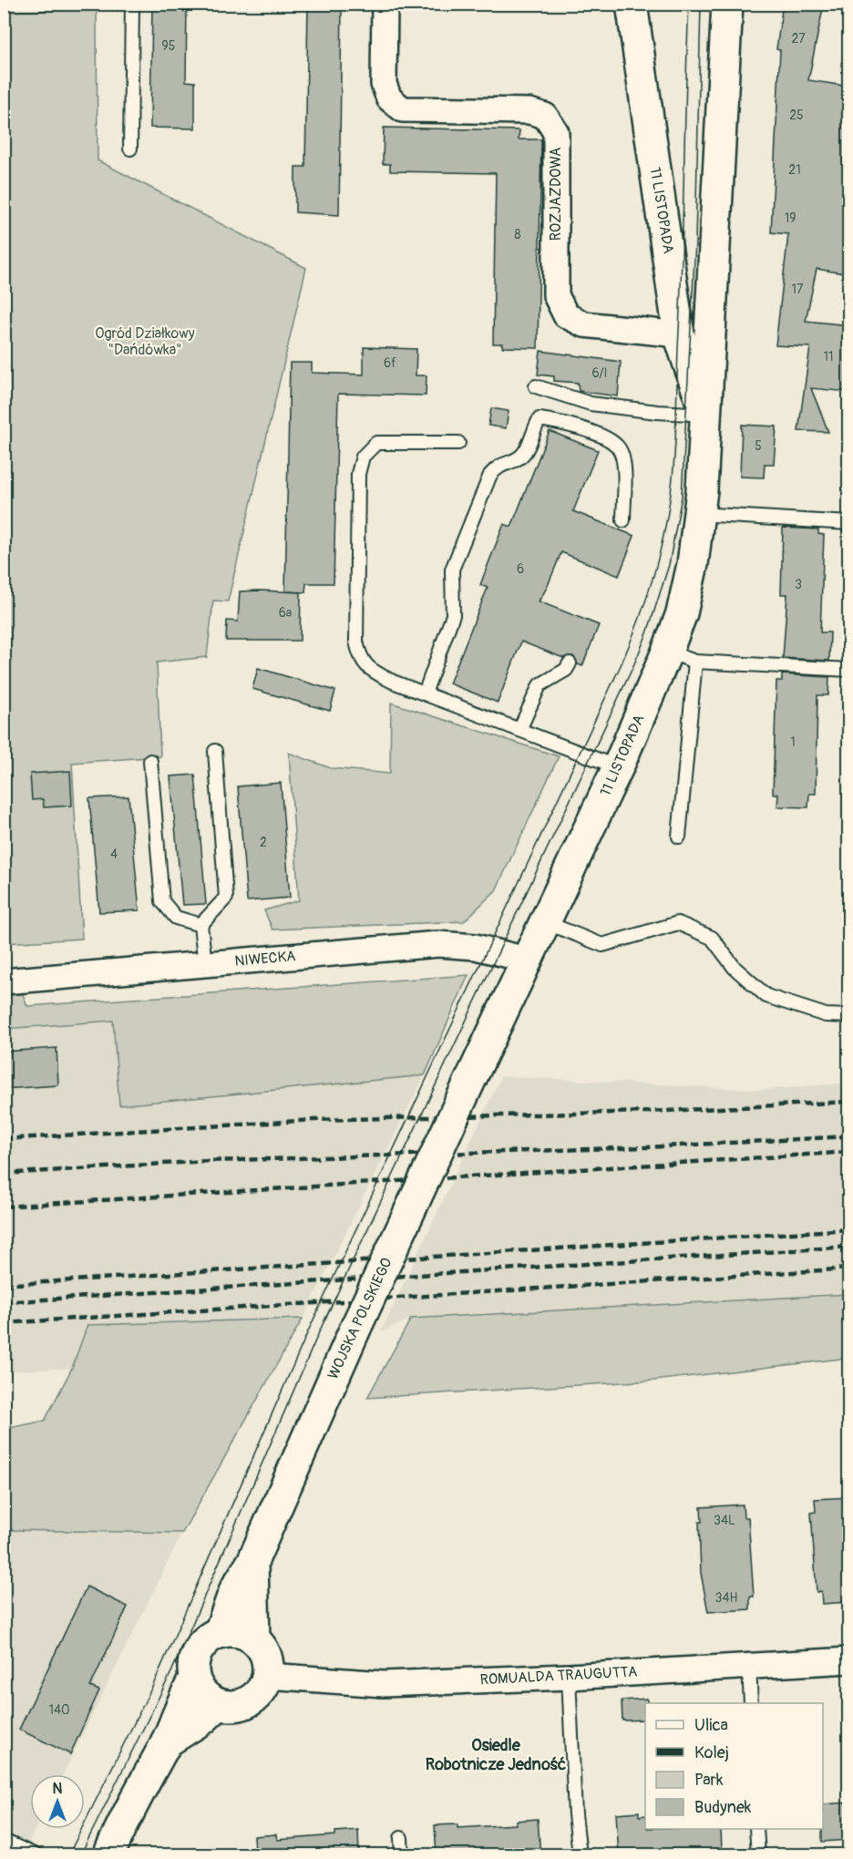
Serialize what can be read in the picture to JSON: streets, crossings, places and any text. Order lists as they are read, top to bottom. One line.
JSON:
{"streets":{"main road":["11 LISTOPADA","WOJSKA POLSKIEGO"],"street":["ROZJAZDOWA","NIWECKA","ROMUALDA TRAUGUTTA"]},"crossings":[["ROZJAZDOWA","11 LISTOPADA"],["11 LISTOPADA","NIWECKA"],["11 LISTOPADA","WOJSKA POLSKIEGO"],["WOJSKA POLSKIEGO","ROMUALDA TRAUGUTTA"]],"districts":["Osiedle Robotnicze Jedność"],"parks":["Ogród Działkowy \"Dańdówka\""],"house_numbers":["27","95","25","21","19","8","17","11","6f","6/I","5","6","3","6a","1","2","4","34L","34H","140"],"legend":["Ulica","Kolej","Park","Budynek"],"north":"top"}
